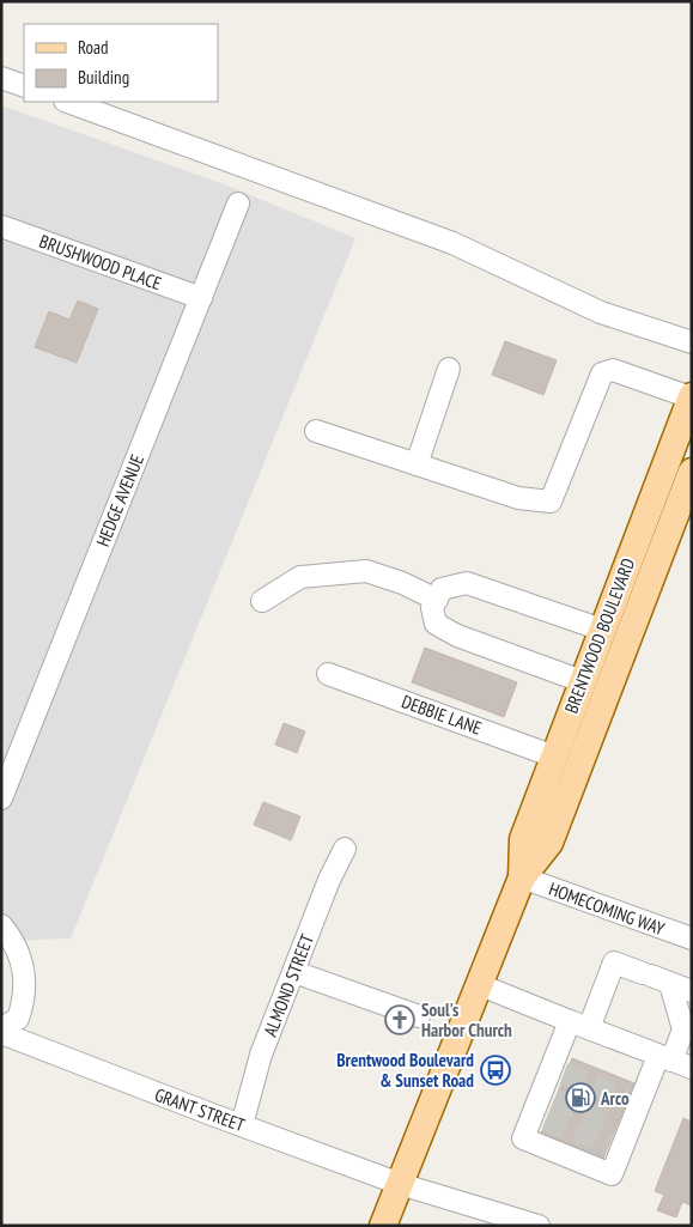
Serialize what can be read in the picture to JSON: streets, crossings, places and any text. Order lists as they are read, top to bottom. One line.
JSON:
{"streets":{"main road":["BRENTWOOD BOULEVARD"],"street":["BRUSHWOOD PLACE","HEDGE AVENUE","DEBBIE LANE","HOMECOMING WAY","ALMOND STREET","GRANT STREET"]},"crossings":[["BRUSHWOOD PLACE","HEDGE AVENUE"],["BRENTWOOD BOULEVARD","DEBBIE LANE"],["BRENTWOOD BOULEVARD","HOMECOMING WAY"],["BRENTWOOD BOULEVARD","GRANT STREET"],["ALMOND STREET","GRANT STREET"]],"places":{"church":["Soul's Harbor Church"],"bus stop":["Brentwood Boulevard & Sunset Road"],"fuel station":["Arco"]},"legend":["Road","Building"]}
